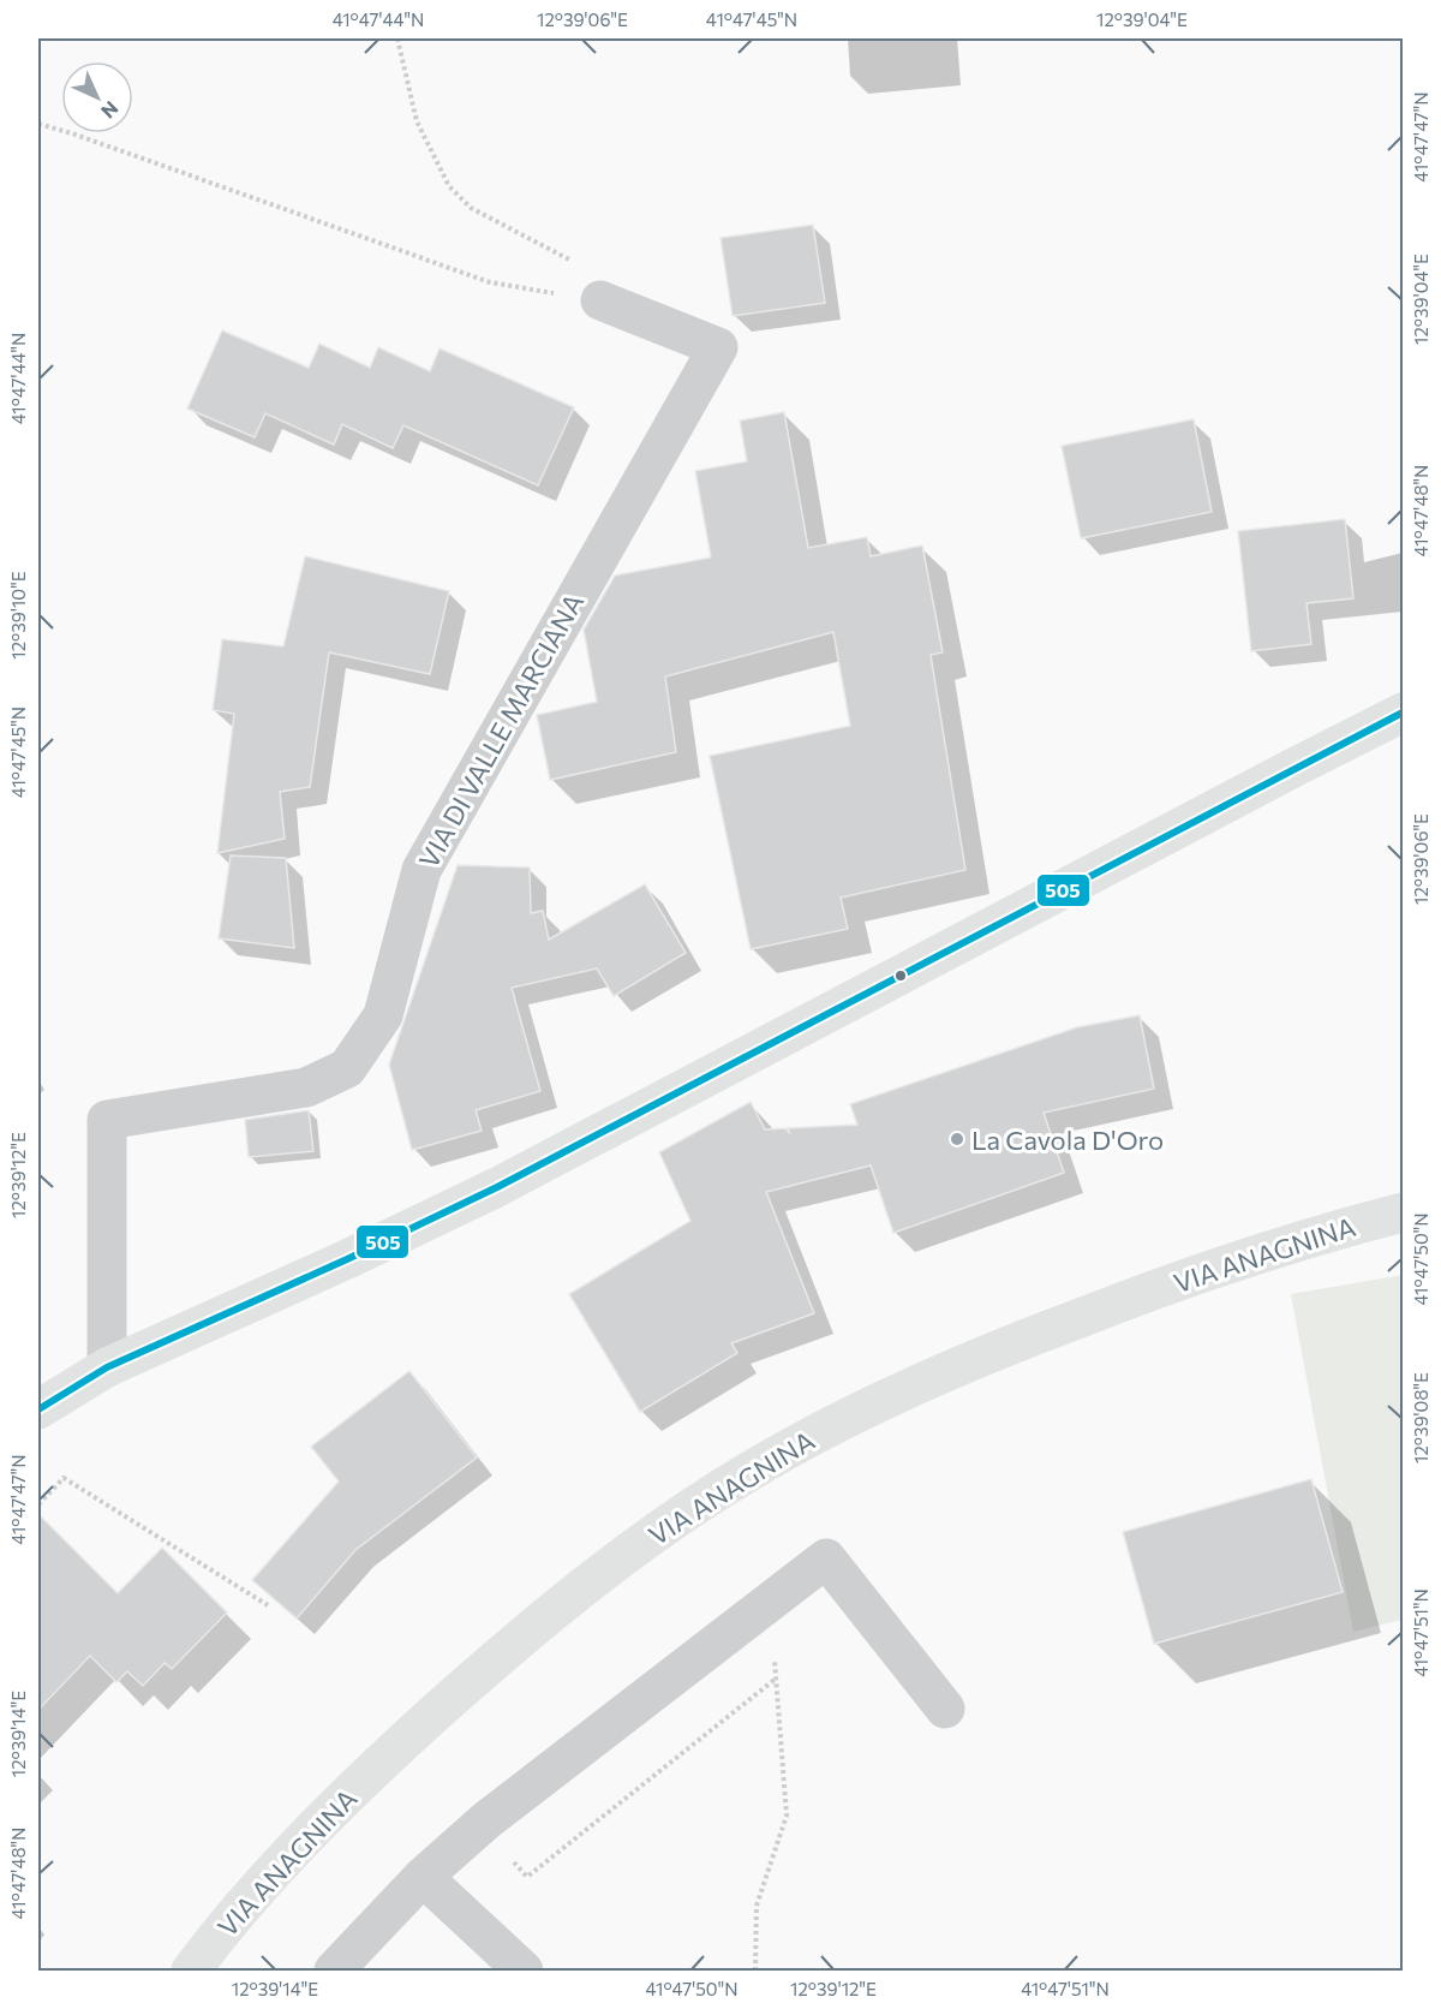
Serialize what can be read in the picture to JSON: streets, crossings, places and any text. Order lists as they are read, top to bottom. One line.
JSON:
{"streets":{"main road":["VIA ANAGNINA"],"street":["VIA DI VALLE MARCIANA"]},"places":["La Cavola D'Oro"],"lines":["transit line 505"],"north":"bottom right","coordinates":["41°47'44\"N","12°39'06\"E","41°47'45\"N","12°39'04\"E","41°47'47\"N","41°47'48\"N","12°39'10\"E","12°39'12\"E","41°47'50\"N","12°39'08\"E","41°47'51\"N","12°39'14\"E"]}
